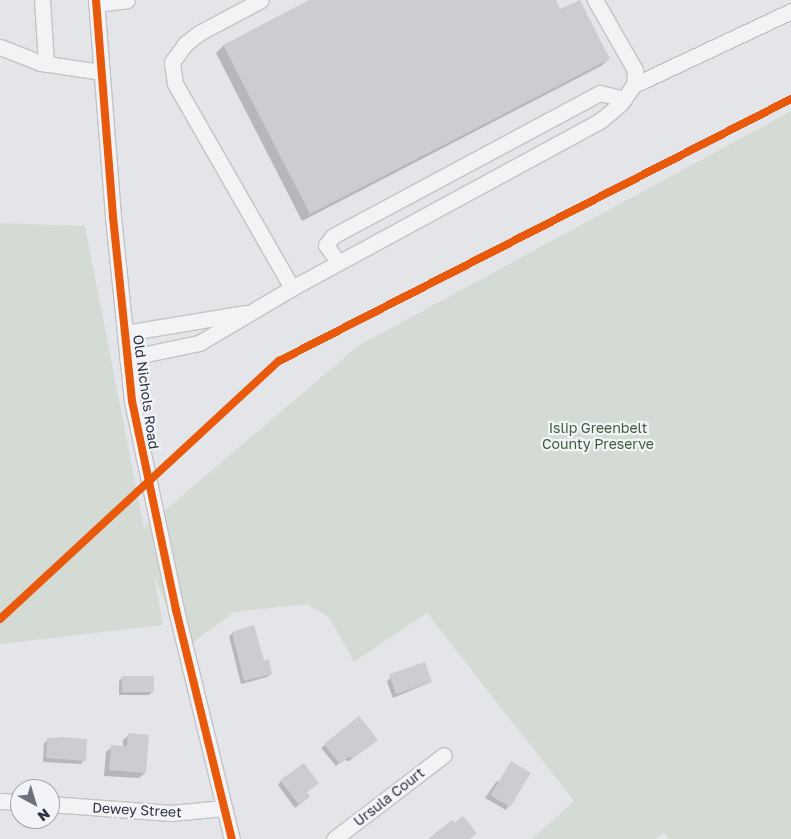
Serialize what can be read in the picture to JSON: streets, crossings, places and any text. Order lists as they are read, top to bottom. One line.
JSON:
{"streets":{"street":["Old Nichols Road","Ursula Court","Dewey Street"]},"crossings":[["Old Nichols Road","Dewey Street"]],"parks":["Islip Greenbelt County Preserve"],"north":"bottom right"}
